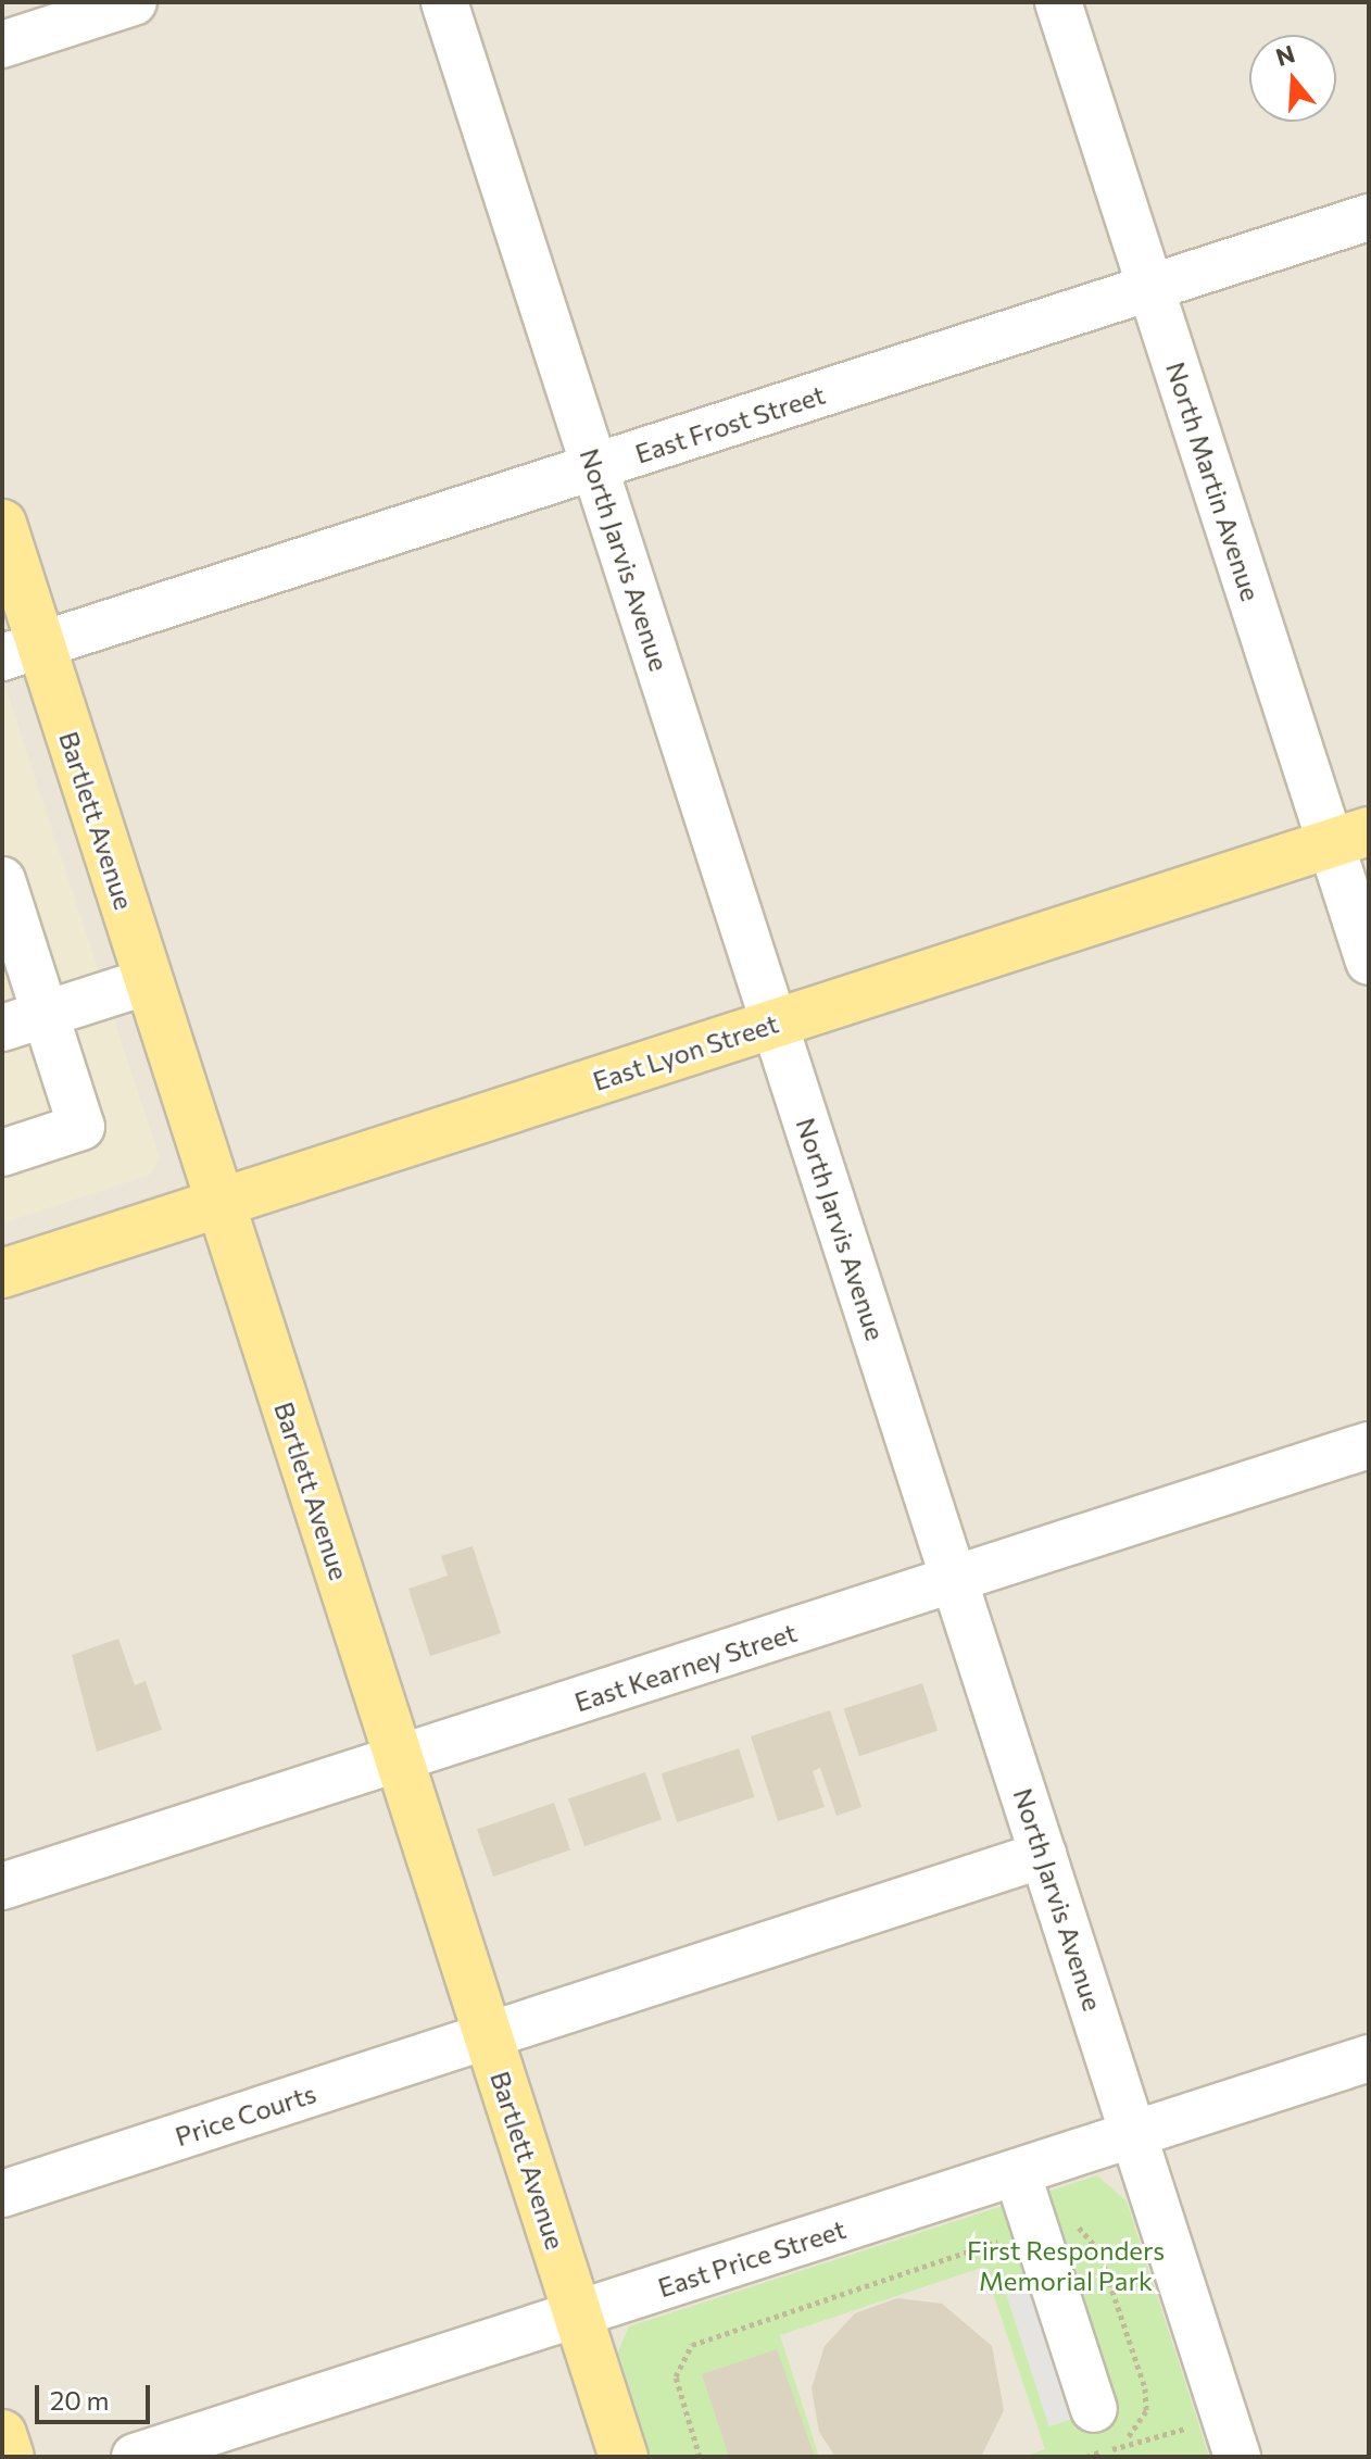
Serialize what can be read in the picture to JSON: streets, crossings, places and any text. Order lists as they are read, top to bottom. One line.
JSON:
{"streets":{"main road":["Bartlett Avenue","East Lyon Street"],"street":["East Frost Street","North Martin Avenue","North Jarvis Avenue","East Kearney Street","Price Courts","East Price Street"]},"crossings":[["East Frost Street","North Martin Avenue"],["East Frost Street","North Jarvis Avenue"],["East Frost Street","Bartlett Avenue"],["North Martin Avenue","East Lyon Street"],["North Jarvis Avenue","East Lyon Street"],["North Jarvis Avenue","East Kearney Street"],["North Jarvis Avenue","Price Courts"],["North Jarvis Avenue","East Price Street"],["Bartlett Avenue","East Lyon Street"],["Bartlett Avenue","East Kearney Street"],["Bartlett Avenue","Price Courts"],["Bartlett Avenue","East Price Street"]],"parks":["First Responders Memorial Park"],"scale_bar":"20 m","north":"top"}
